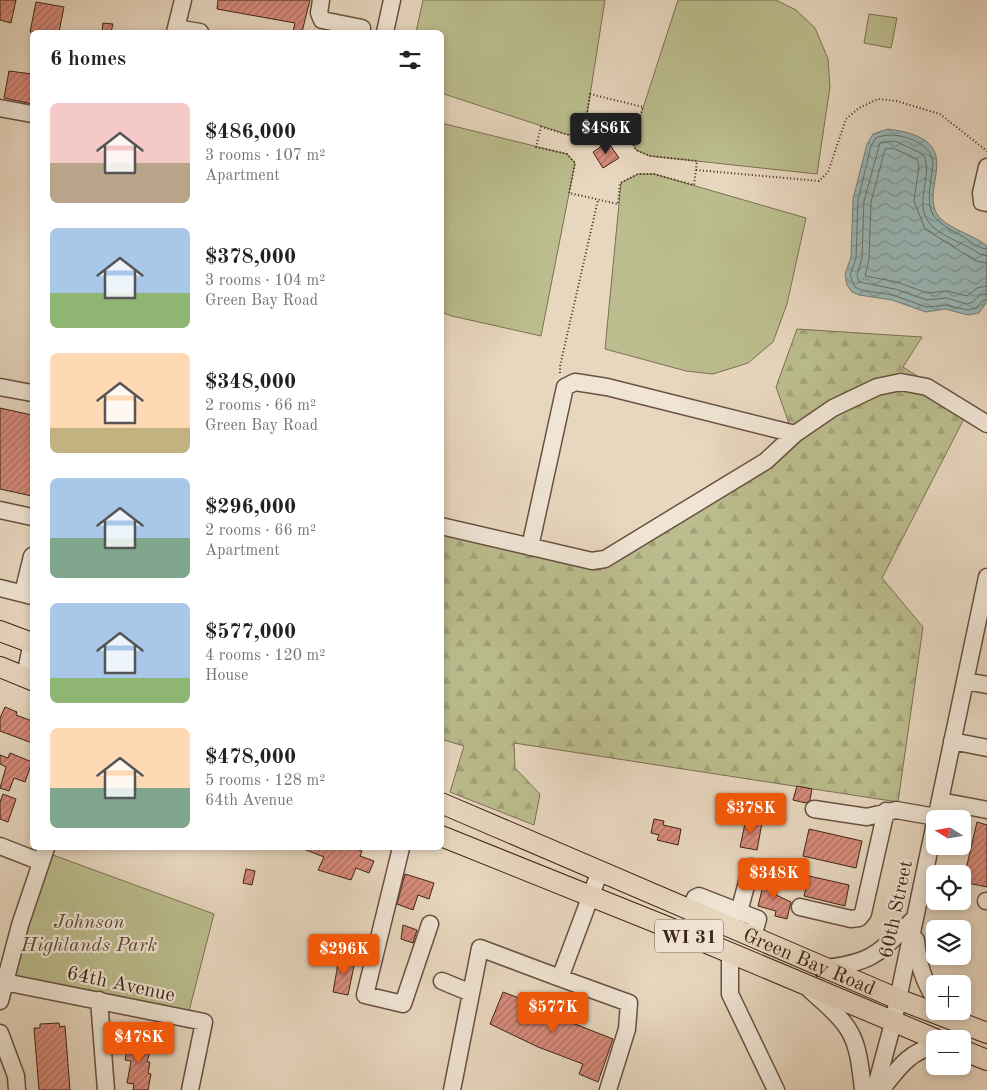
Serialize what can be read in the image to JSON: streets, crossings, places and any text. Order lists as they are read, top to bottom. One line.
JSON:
{"streets":{"main road":["WI 31","Green Bay Road"],"street":["60th Street","64th Avenue"]},"crossings":[["60th Street","Green Bay Road"]],"parks":["Johnson Highlands Park"],"north":"left","page":{"heading":"6 homes","list":[{"name":"$486,000","note":"3 rooms · 107 m² · Apartment"},{"name":"$378,000","note":"3 rooms · 104 m² · Green Bay Road"},{"name":"$348,000","note":"2 rooms · 66 m² · Green Bay Road"},{"name":"$296,000","note":"2 rooms · 66 m² · Apartment"},{"name":"$577,000","note":"4 rooms · 120 m² · House"},{"name":"$478,000","note":"5 rooms · 128 m² · 64th Avenue"}],"price":["$486K","$378K","$348K","$296K","$577K","$478K"],"map_buttons":["+","−"]}}
